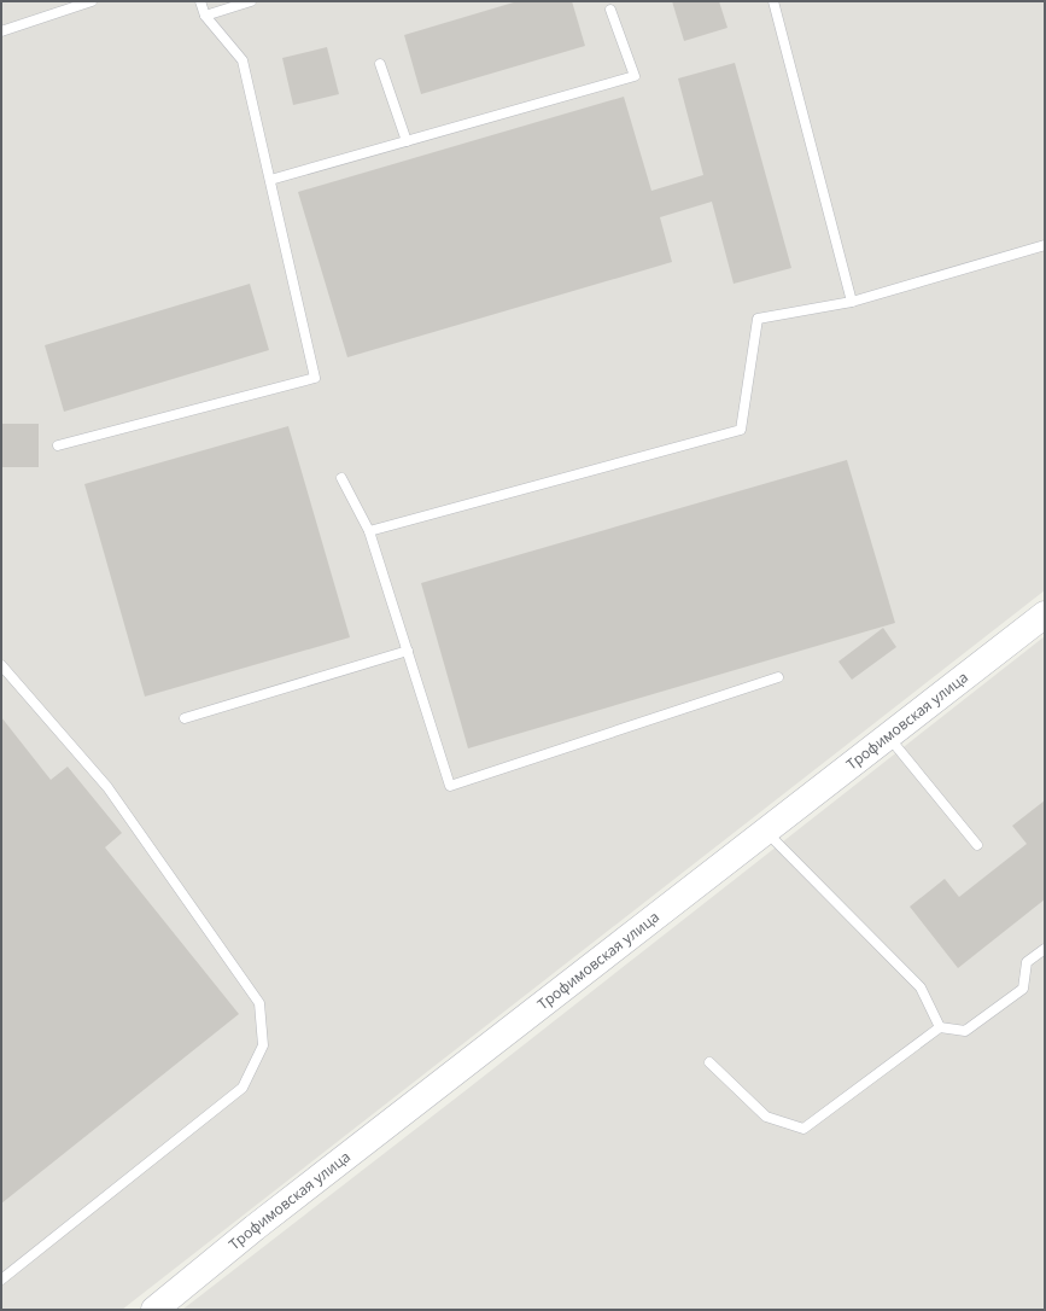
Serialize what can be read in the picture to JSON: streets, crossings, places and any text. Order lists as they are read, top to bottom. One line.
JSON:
{"streets":{"street":["Трофимовская улица"]}}
